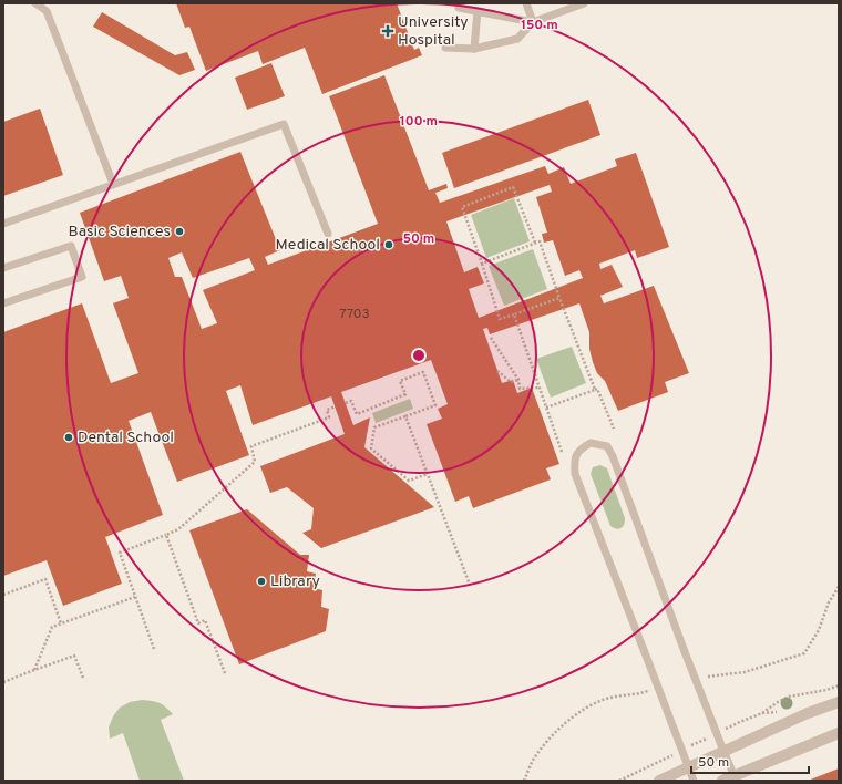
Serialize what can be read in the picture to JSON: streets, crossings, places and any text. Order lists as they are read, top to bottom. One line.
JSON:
{"places":{"health":["University Hospital"],"other":["Basic Sciences","Medical School","Dental School","Library"]},"house_numbers":["7703"],"scale_bar":"50 m","rings":["150 m","100 m","50 m"]}
